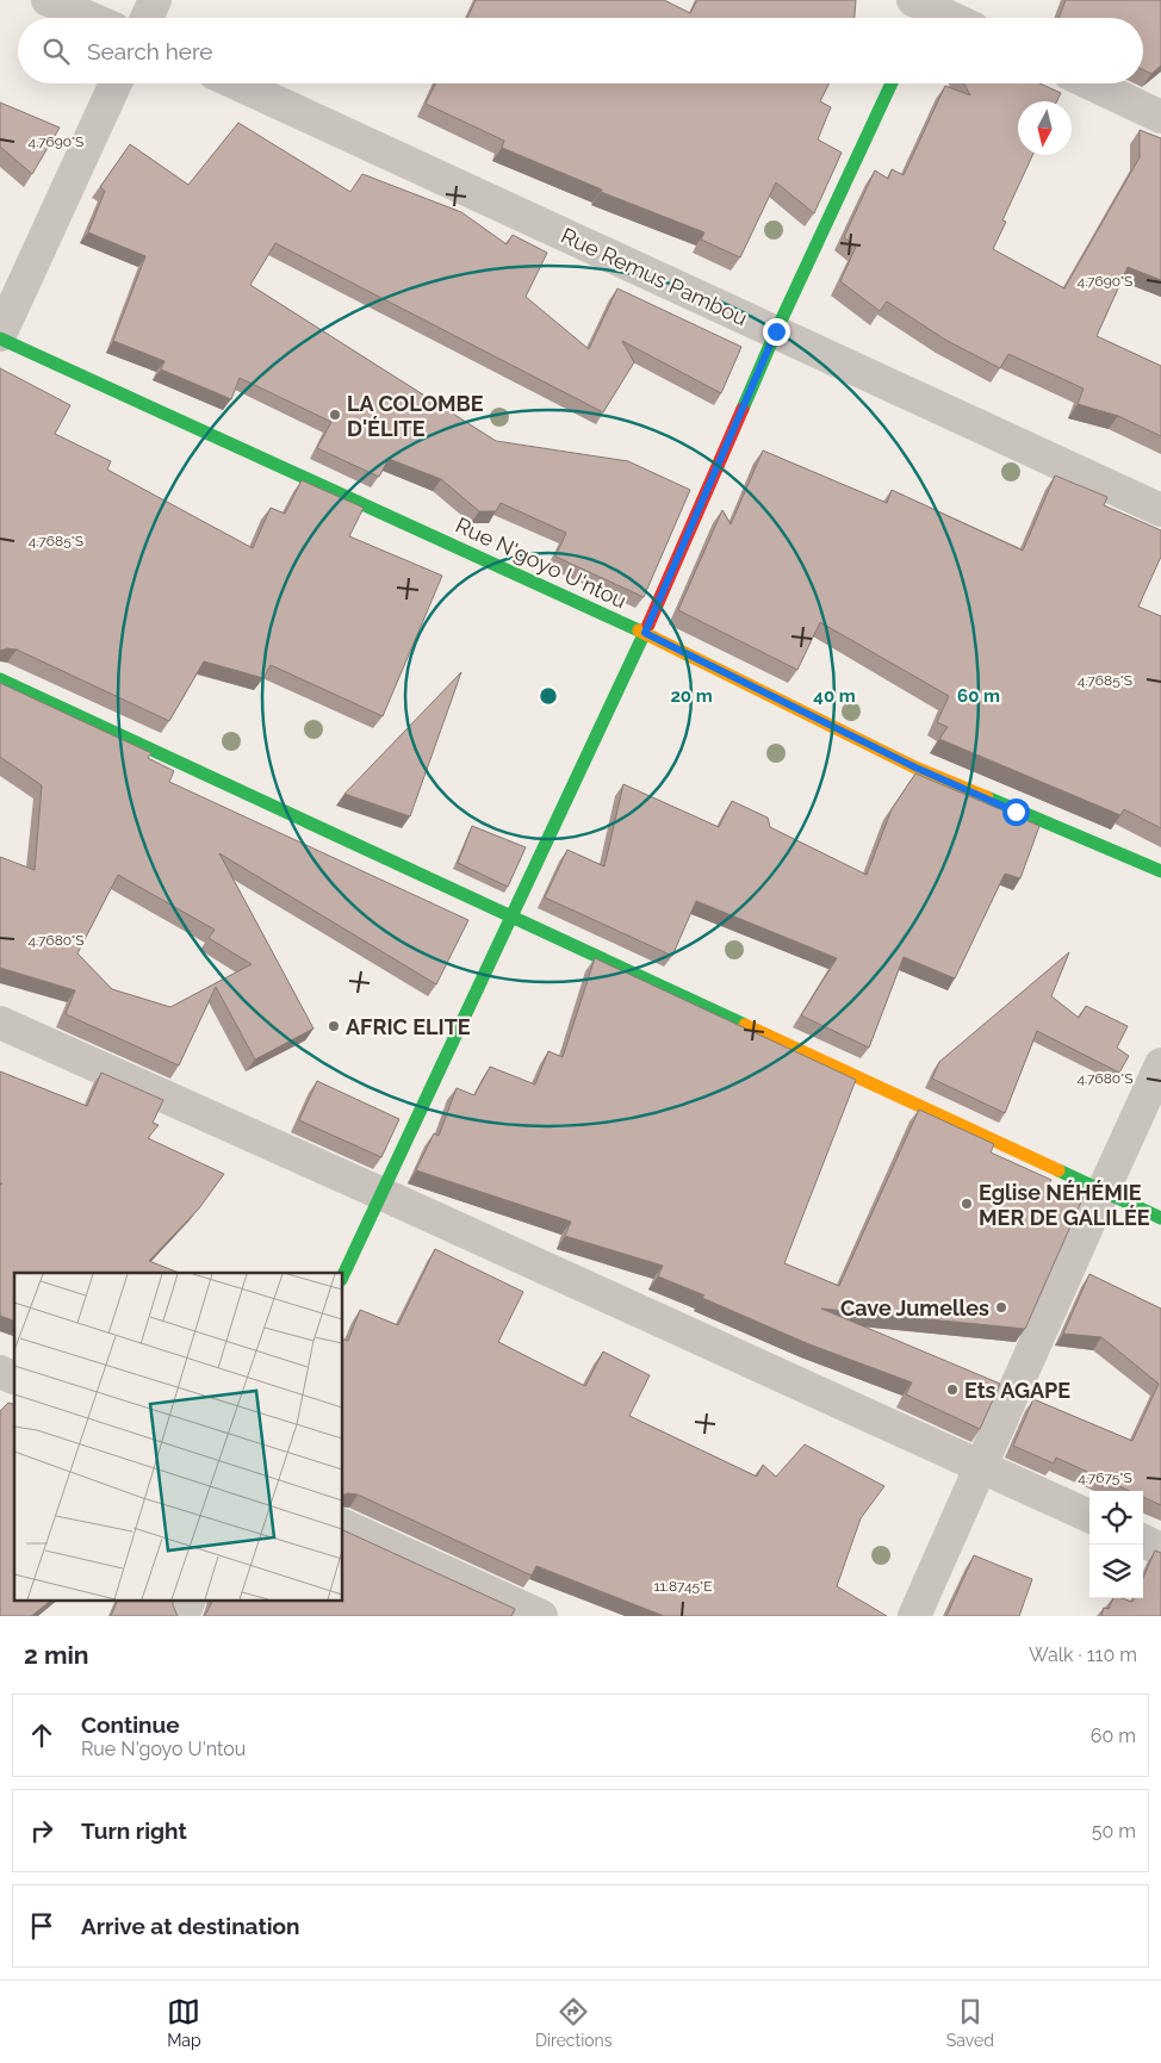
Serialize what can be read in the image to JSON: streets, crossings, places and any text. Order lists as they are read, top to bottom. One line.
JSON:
{"streets":{"street":["Rue Remus Pambou","Rue N'goyo U'ntou"]},"places":["LA COLOMBE D'ÉLITE","AFRIC ELITE","Eglise NÉHÉMIE MER DE GALILÉE","Cave Jumelles","Ets AGAPE"],"north":"bottom","page":{"search":"Search here","heading":["2 min","Walk · 110 m"],"list":[["Continue","Rue N'goyo U'ntou","60 m"],["Turn right","50 m"],"Arrive at destination"],"nav":["Map","Directions","Saved"]},"coordinates":["4.7690°S","4.7685°S","4.7680°S","4.7675°S","11.8745°E"],"rings":["20 m","40 m","60 m"]}
